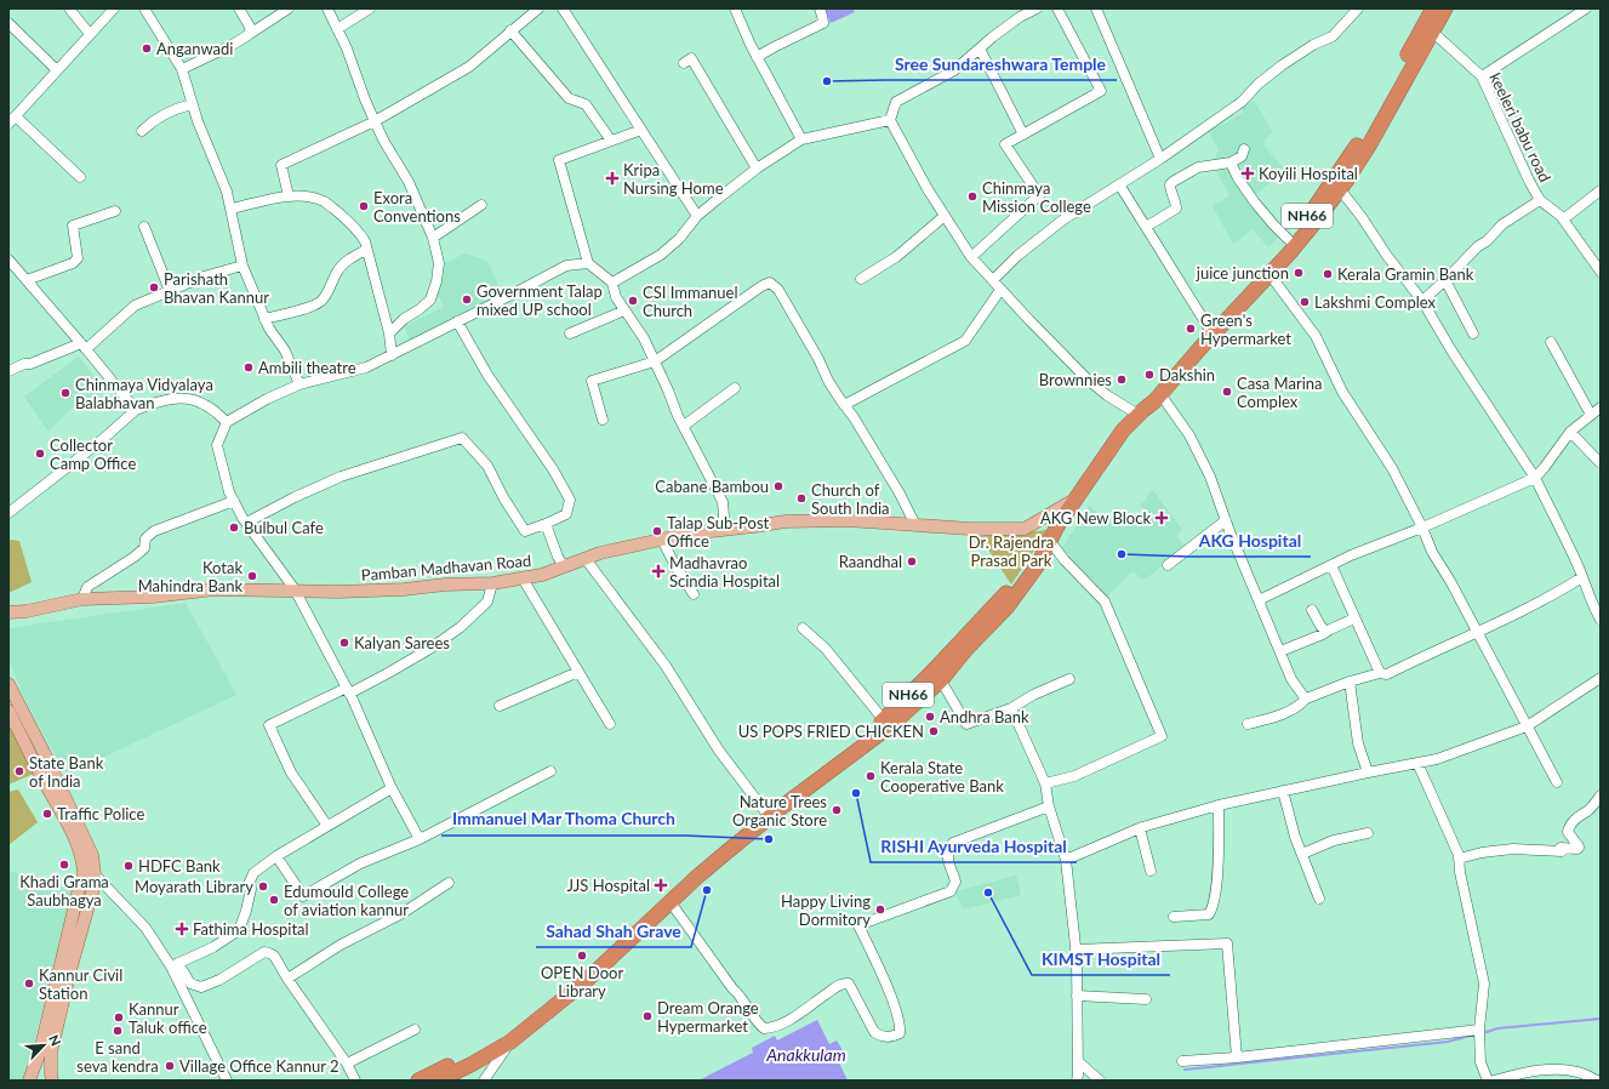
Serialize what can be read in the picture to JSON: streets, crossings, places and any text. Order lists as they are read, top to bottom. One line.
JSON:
{"streets":{"highway":["NH66"],"main road":["Pamban Madhavan Road"],"street":["keeleri babu road"]},"crossings":[["keeleri babu road","NH66"],["NH66","Pamban Madhavan Road"]],"water":["Anakkulam"],"parks":["Dr. Rajendra Prasad Park"],"places":{"other":["Anganwadi","Sree Sundareshwara Temple","Chinmaya Mission College","Exora Conventions","juice junction","Kerala Gramin Bank","Parishath Bhavan Kannur","Government Talap mixed UP school","CSI Immanuel Church","Lakshmi Complex","Green's Hypermarket","Ambili theatre","Dakshin","Brownnies","Casa Marina Complex","Chinmaya Vidyalaya Balabhavan","Collector Camp Office","Cabane Bambou","Church of South India","Bulbul Cafe","Talap Sub-Post Office","AKG Hospital","Raandhal","Kotak Mahindra Bank","Kalyan Sarees","Andhra Bank","US POPS FRIED CHICKEN","State Bank of India","Kerala State Cooperative Bank","RISHI Ayurveda Hospital","Nature Trees Organic Store","Traffic Police","Immanuel Mar Thoma Church","Khadi Grama Saubhagya","HDFC Bank","Moyarath Library","Sahad Shah Grave","KIMST Hospital","Edumould College of aviation kannur","Happy Living Dormitory","OPEN Door Library","Kannur Civil Station","Dream Orange Hypermarket","Kannur Taluk office","E sand seva kendra","Village Office Kannur 2"],"health":["Koyili Hospital","Kripa Nursing Home","AKG New Block","Madhavrao Scindia Hospital","JJS Hospital","Fathima Hospital"]},"north":"top right"}
